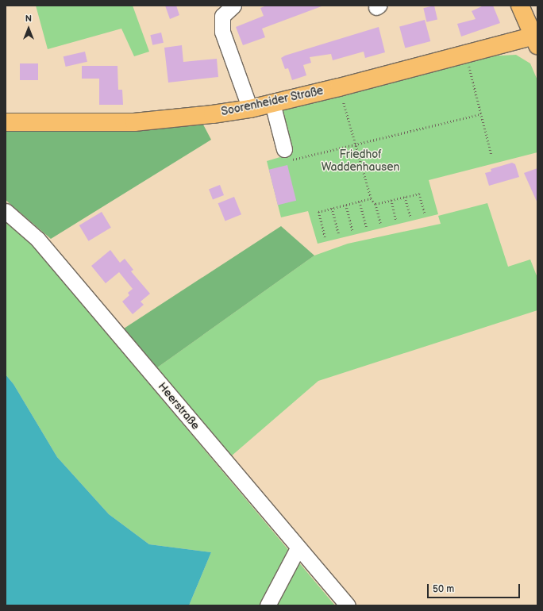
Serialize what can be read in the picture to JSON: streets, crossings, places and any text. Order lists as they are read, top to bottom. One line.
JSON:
{"streets":{"main road":["Soorenheider Straße"],"street":["Heerstraße"]},"parks":["Friedhof Waddenhausen"],"scale_bar":"50 m","north":"top"}
